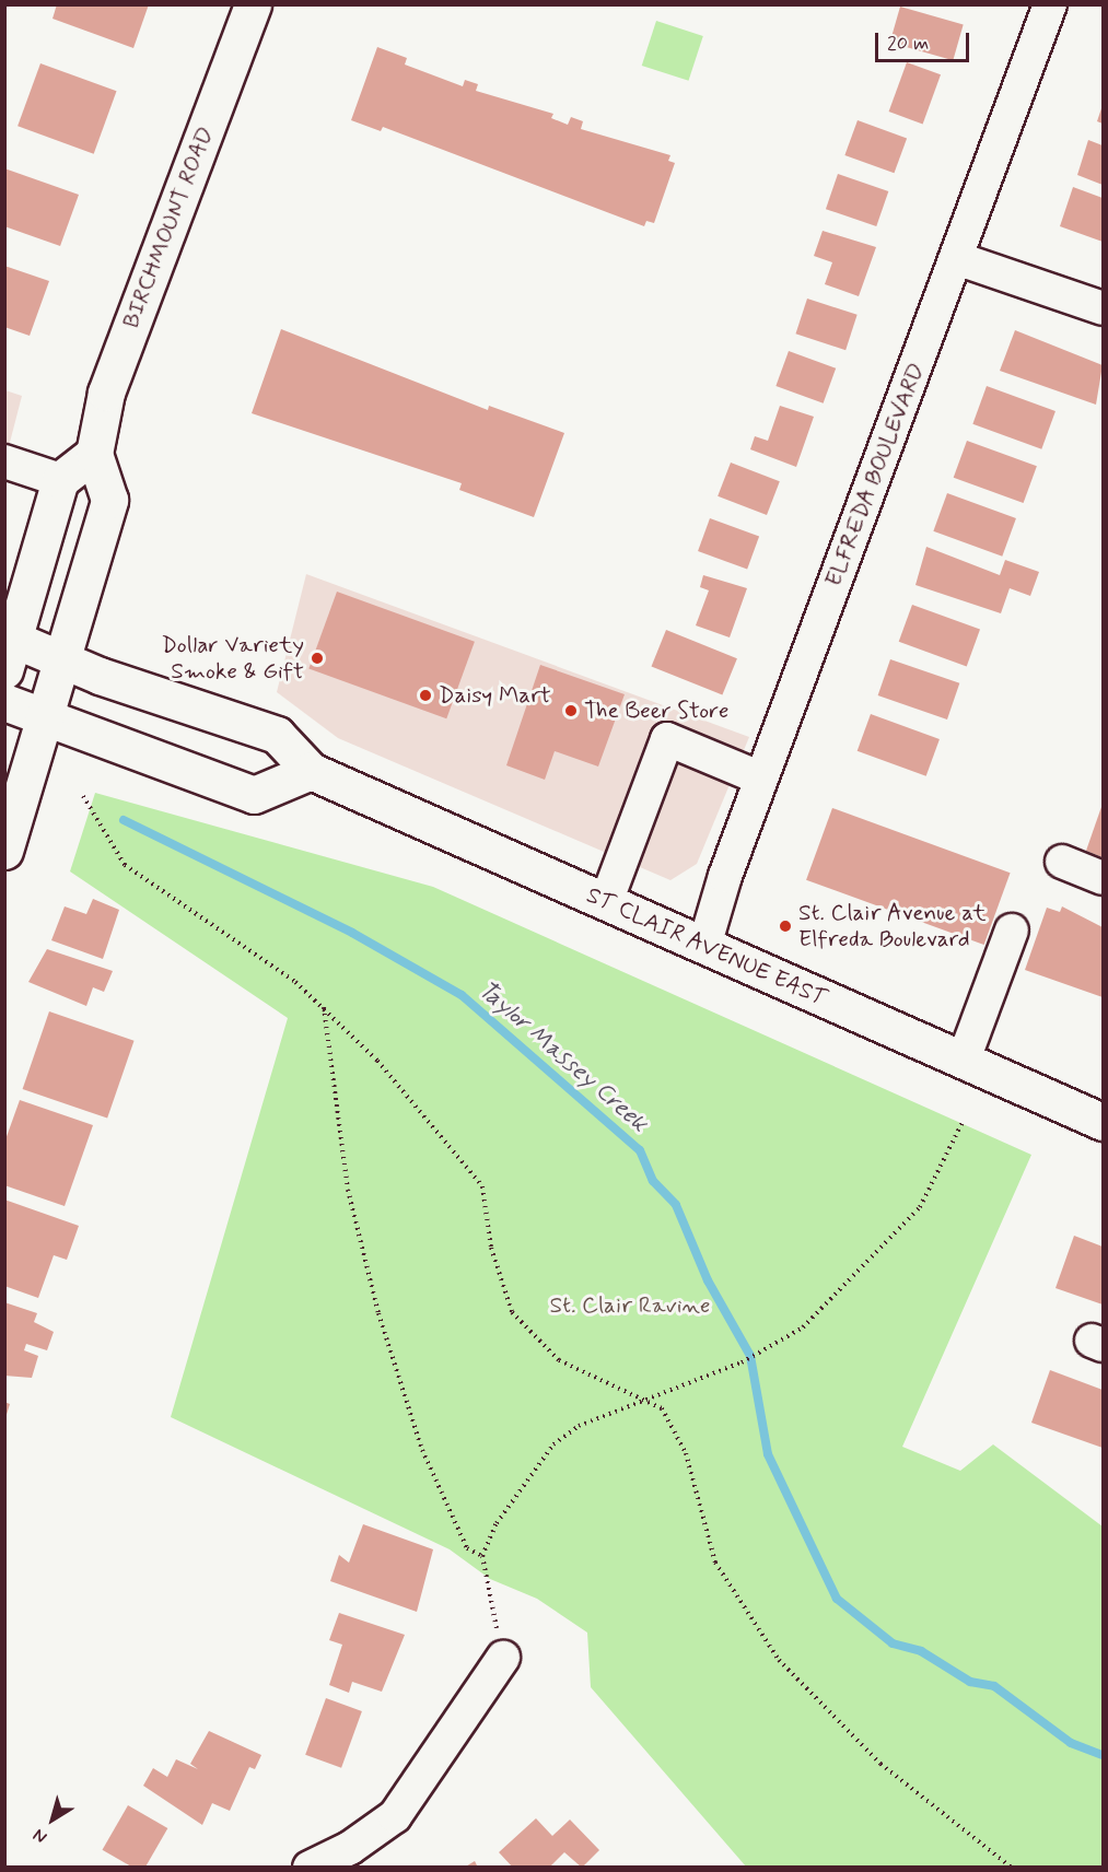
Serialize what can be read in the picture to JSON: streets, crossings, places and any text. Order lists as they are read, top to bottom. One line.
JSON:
{"streets":{"main road":["BIRCHMOUNT ROAD","ST CLAIR AVENUE EAST"],"street":["ELFREDA BOULEVARD"]},"crossings":[["BIRCHMOUNT ROAD","ST CLAIR AVENUE EAST"],["ELFREDA BOULEVARD","ST CLAIR AVENUE EAST"]],"water":["Taylor Massey Creek"],"parks":["St. Clair Ravine"],"places":["Dollar Variety Smoke & Gift","Daisy Mart","The Beer Store","St. Clair Avenue at Elfreda Boulevard"],"scale_bar":"20 m","north":"bottom left"}
